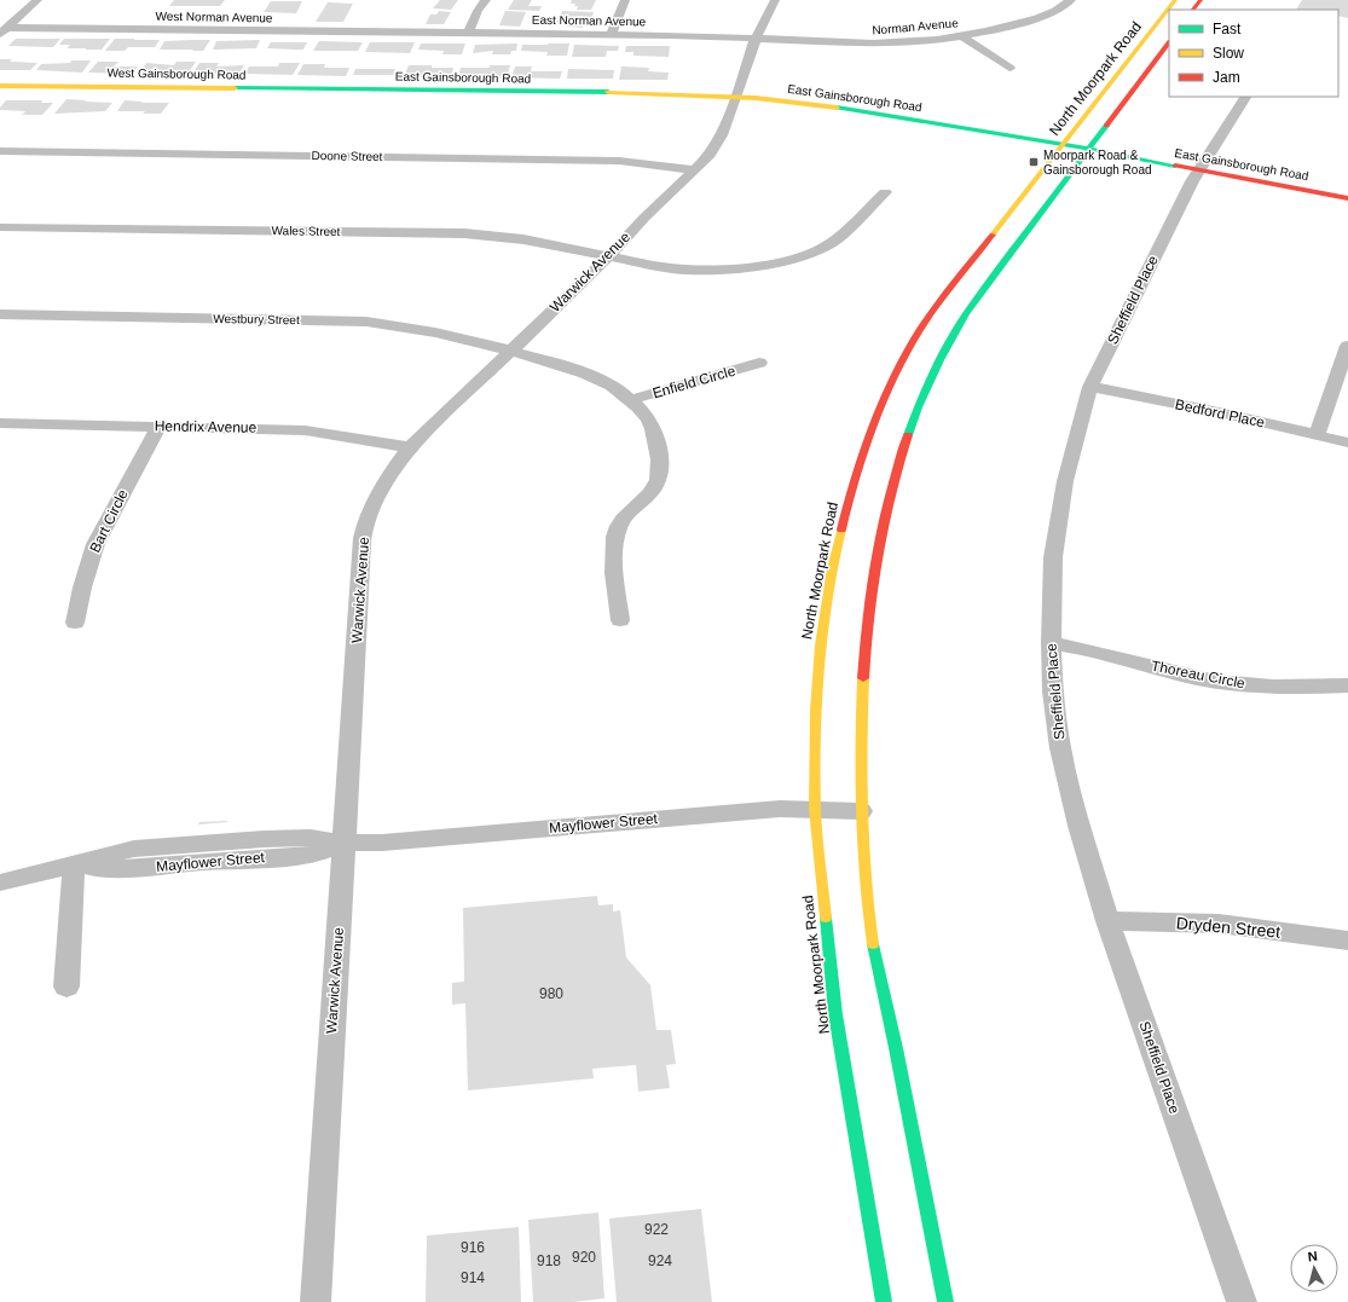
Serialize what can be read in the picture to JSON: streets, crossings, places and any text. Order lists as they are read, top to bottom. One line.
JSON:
{"streets":{"main road":["West Gainsborough Road","East Gainsborough Road","North Moorpark Road"],"street":["West Norman Avenue","East Norman Avenue","Norman Avenue","Doone Street","Wales Street","Warwick Avenue","Sheffield Place","Westbury Street","Enfield Circle","Bedford Place","Hendrix Avenue","Bart Circle","Thoreau Circle","Mayflower Street","Dryden Street"]},"crossings":[["West Norman Avenue","East Norman Avenue"],["East Norman Avenue","Norman Avenue"],["East Norman Avenue","Warwick Avenue"],["Norman Avenue","Warwick Avenue"],["West Gainsborough Road","East Gainsborough Road"],["East Gainsborough Road","North Moorpark Road"],["East Gainsborough Road","Warwick Avenue"],["East Gainsborough Road","Sheffield Place"],["North Moorpark Road","Mayflower Street"],["Doone Street","Warwick Avenue"],["Wales Street","Warwick Avenue"],["Warwick Avenue","Westbury Street"],["Warwick Avenue","Hendrix Avenue"],["Warwick Avenue","Mayflower Street"],["Sheffield Place","Bedford Place"],["Sheffield Place","Thoreau Circle"],["Sheffield Place","Dryden Street"],["Westbury Street","Enfield Circle"],["Hendrix Avenue","Bart Circle"]],"places":{"transit":["Moorpark Road & Gainsborough Road"]},"house_numbers":["980","922","916","920","918","924","914"],"legend":["Fast","Slow","Jam"],"north":"top"}
